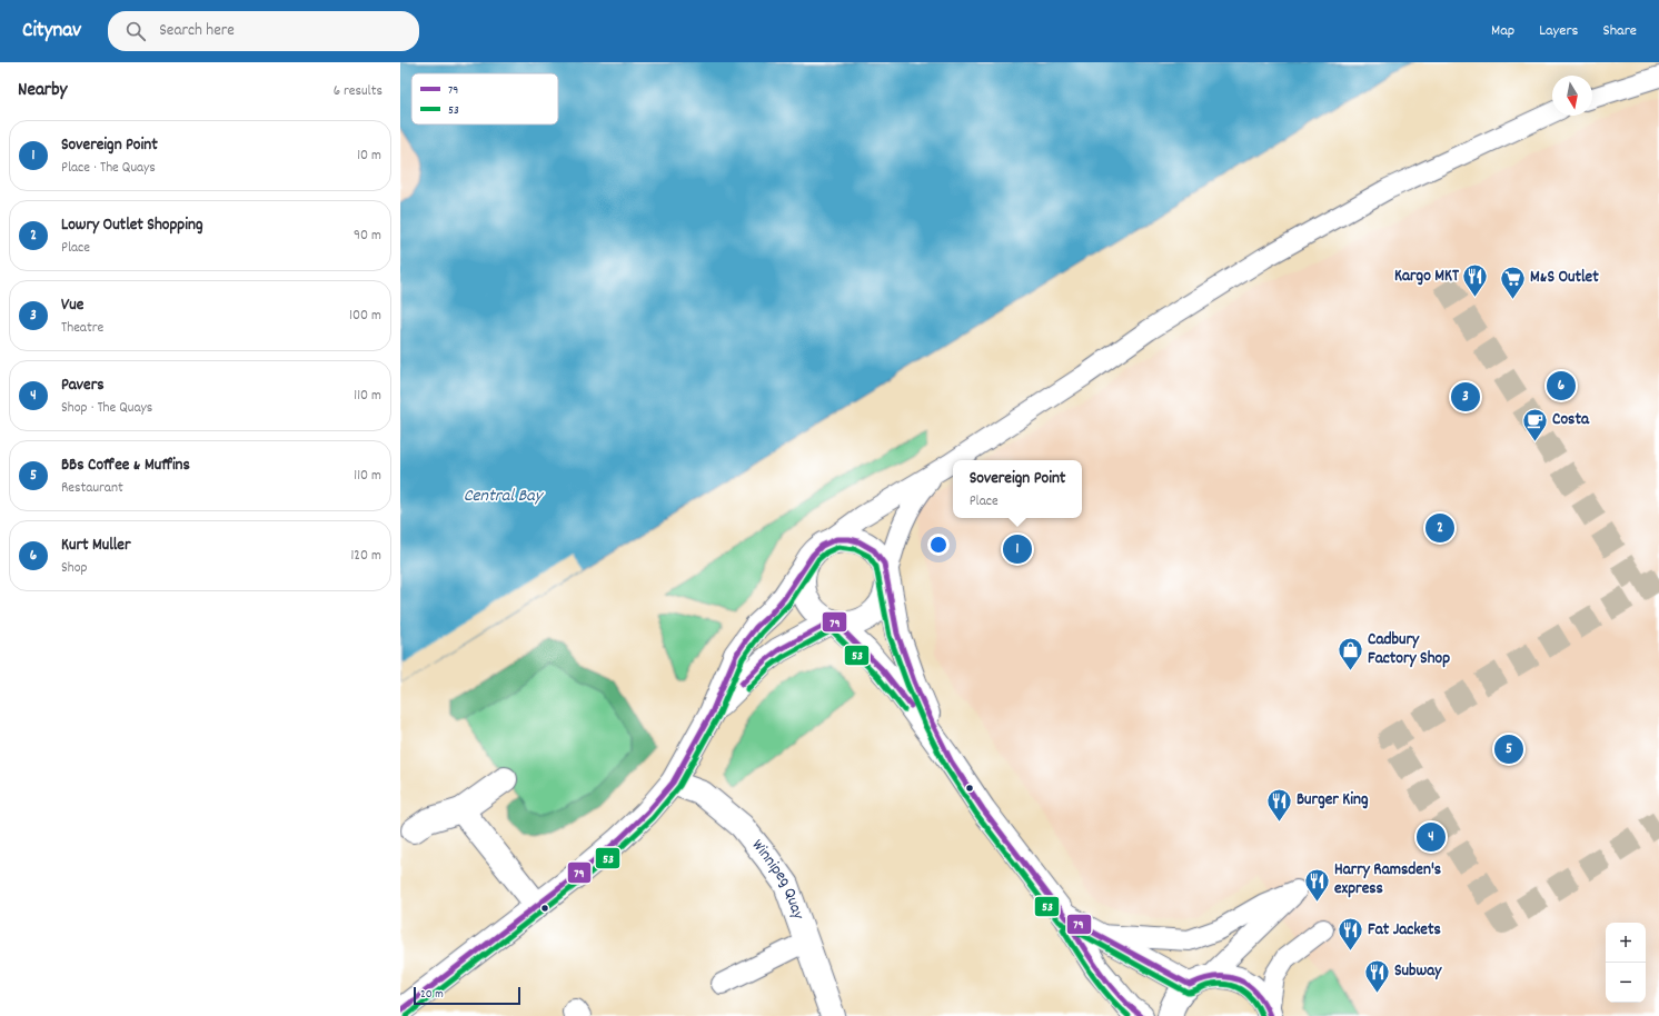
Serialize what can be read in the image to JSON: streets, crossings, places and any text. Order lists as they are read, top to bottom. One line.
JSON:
{"streets":{"street":["Winnipeg Quay"]},"water":["Central Bay"],"places":{"restaurant":["Kargo MKT","Burger King","Harry Ramsden's express","Fat Jackets","Subway"],"supermarket":["M&S Outlet"],"cafe":["Costa"],"shop":["Cadbury Factory Shop"]},"lines":["transit line 79","transit line 53"],"legend":["79","53"],"scale_bar":"20 m","north":"bottom","page":{"header":"Citynav","search":"Search here","nav":["Map","Layers","Share"],"heading":["Nearby","6 results"],"list":[{"mark":"1","name":"Sovereign Point","note":"Place · The Quays","value":"10 m"},{"mark":"2","name":"Lowry Outlet Shopping","note":"Place","value":"90 m"},{"mark":"3","name":"Vue","note":"Theatre","value":"100 m"},{"mark":"4","name":"Pavers","note":"Shop · The Quays","value":"110 m"},{"mark":"5","name":"BBs Coffee & Muffins","note":"Restaurant","value":"110 m"},{"mark":"6","name":"Kurt Muller","note":"Shop","value":"120 m"}],"pins":["6","3","2","1","5","4"],"popup":["Sovereign Point","Place"],"map_buttons":["+","−"],"scale":"20 m"}}
